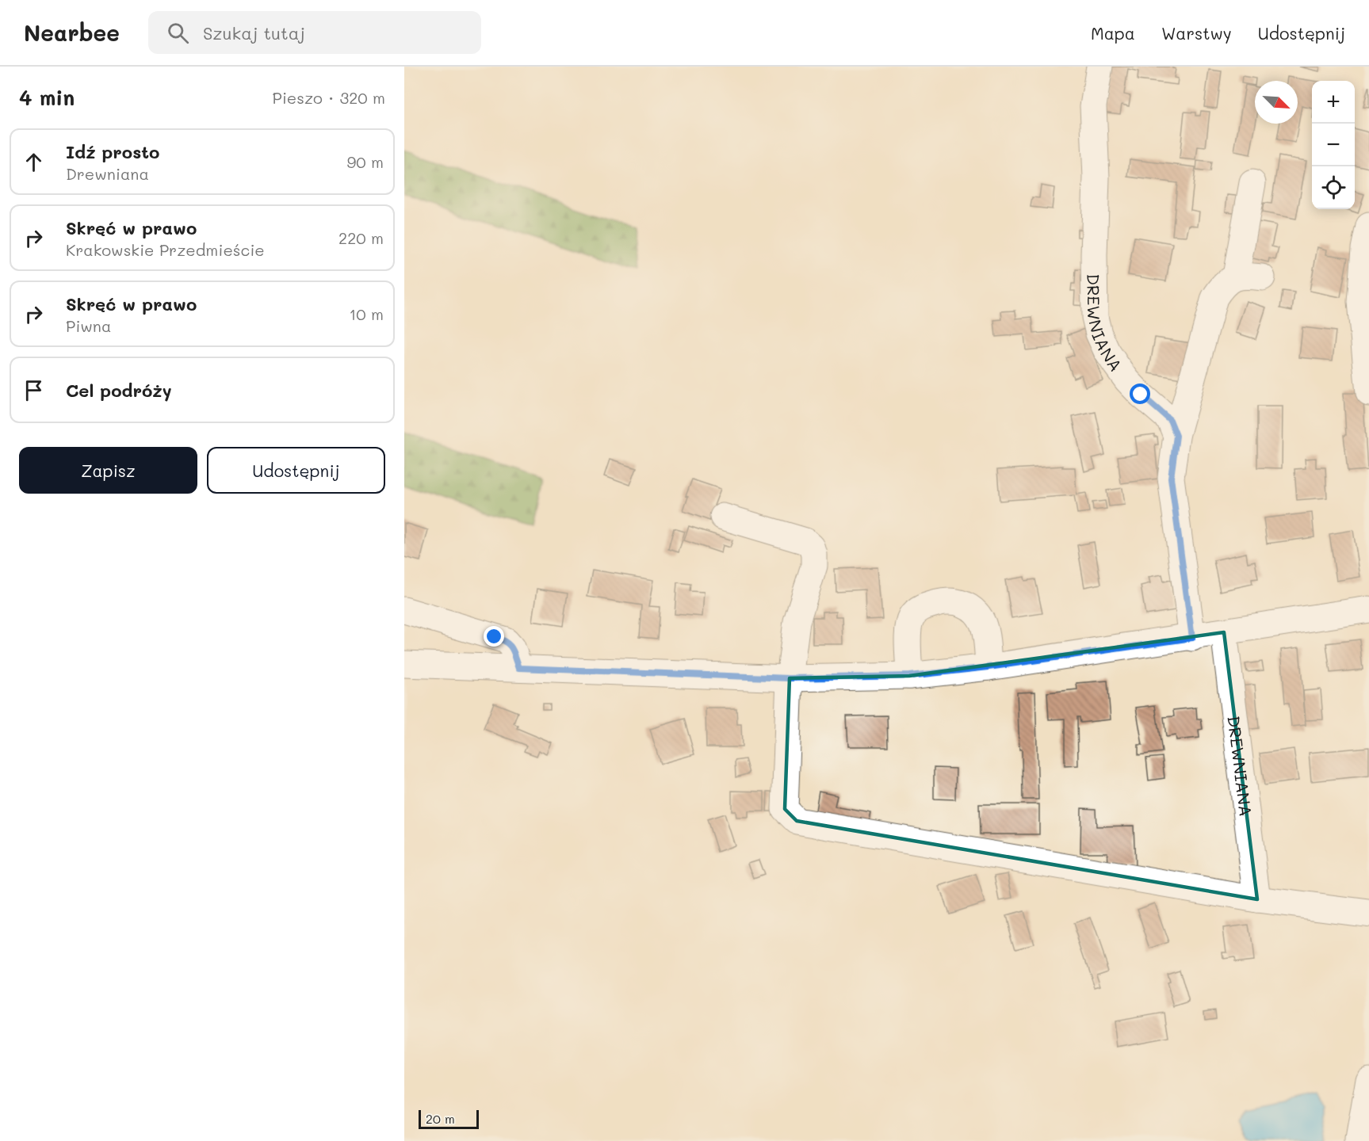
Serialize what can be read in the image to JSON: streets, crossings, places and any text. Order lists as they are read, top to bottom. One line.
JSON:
{"streets":{"street":["DREWNIANA"]},"scale_bar":"20 m","north":"bottom right","page":{"header":"Nearbee","search":"Szukaj tutaj","nav":["Mapa","Warstwy","Udostępnij"],"heading":["4 min","Pieszo · 320 m"],"map_buttons":["+","−"],"list":[["Idź prosto","Drewniana","90 m"],["Skręć w prawo","Krakowskie Przedmieście","220 m"],["Skręć w prawo","Piwna","10 m"],"Cel podróży"],"buttons":["Zapisz","Udostępnij"],"scale":"20 m"}}
